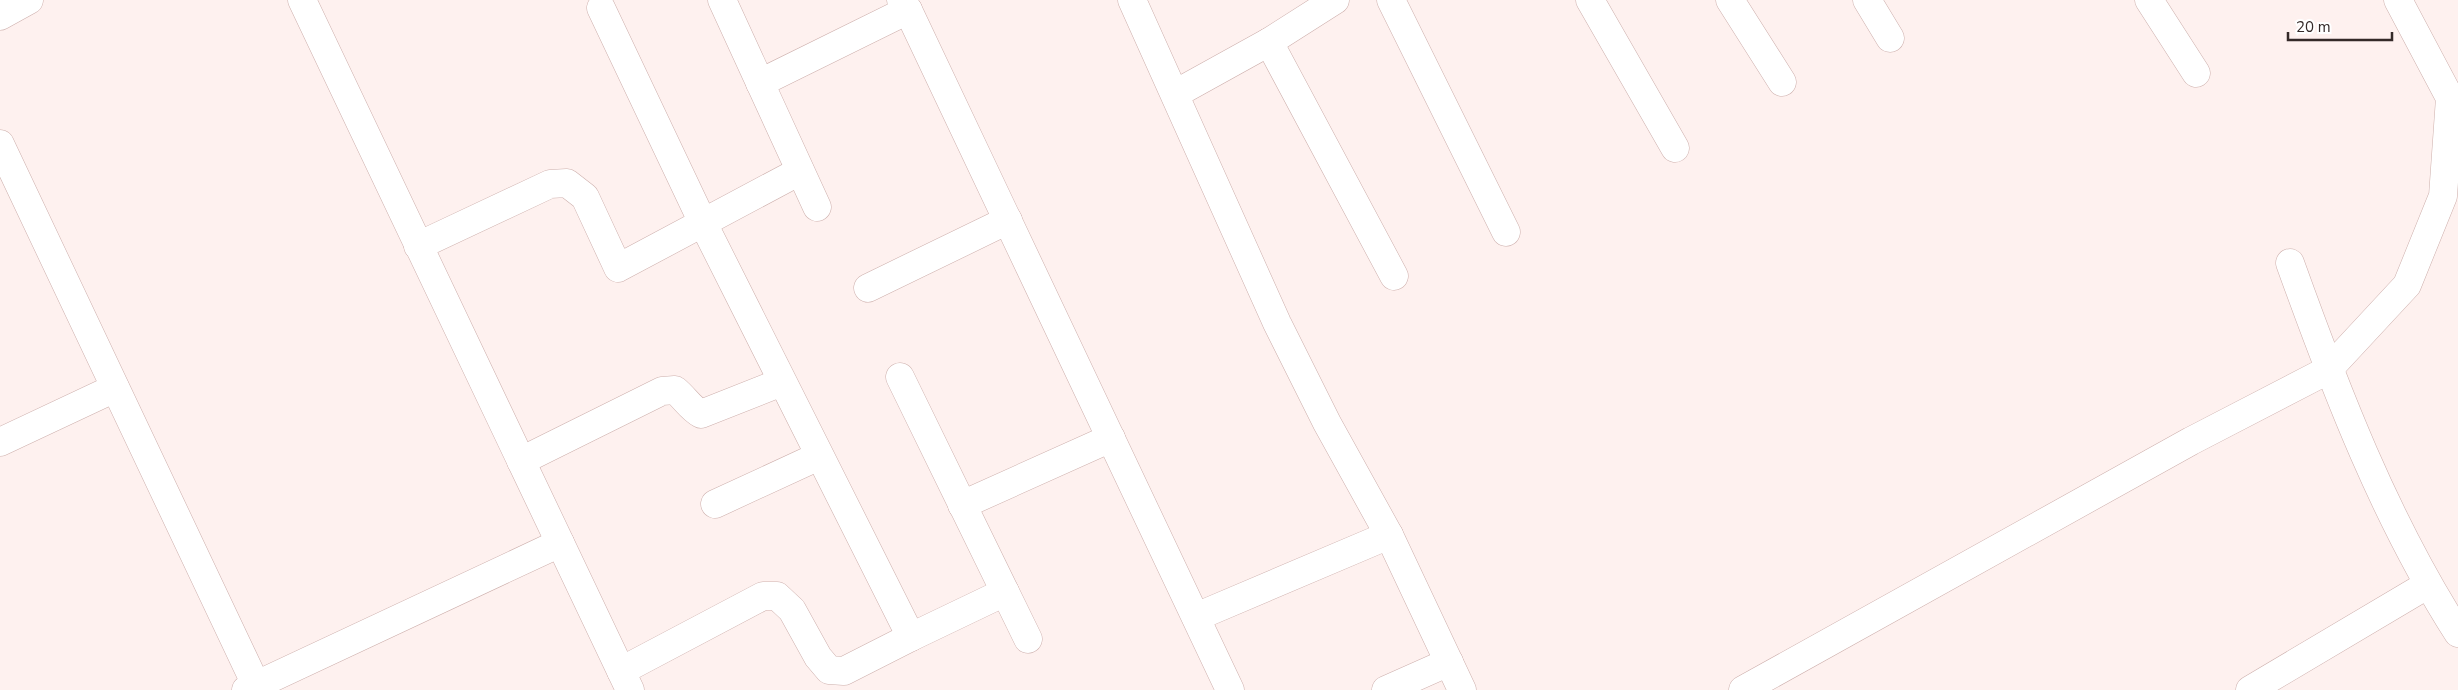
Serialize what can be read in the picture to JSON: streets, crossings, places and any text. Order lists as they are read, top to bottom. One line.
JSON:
{"scale_bar":"20 m"}
